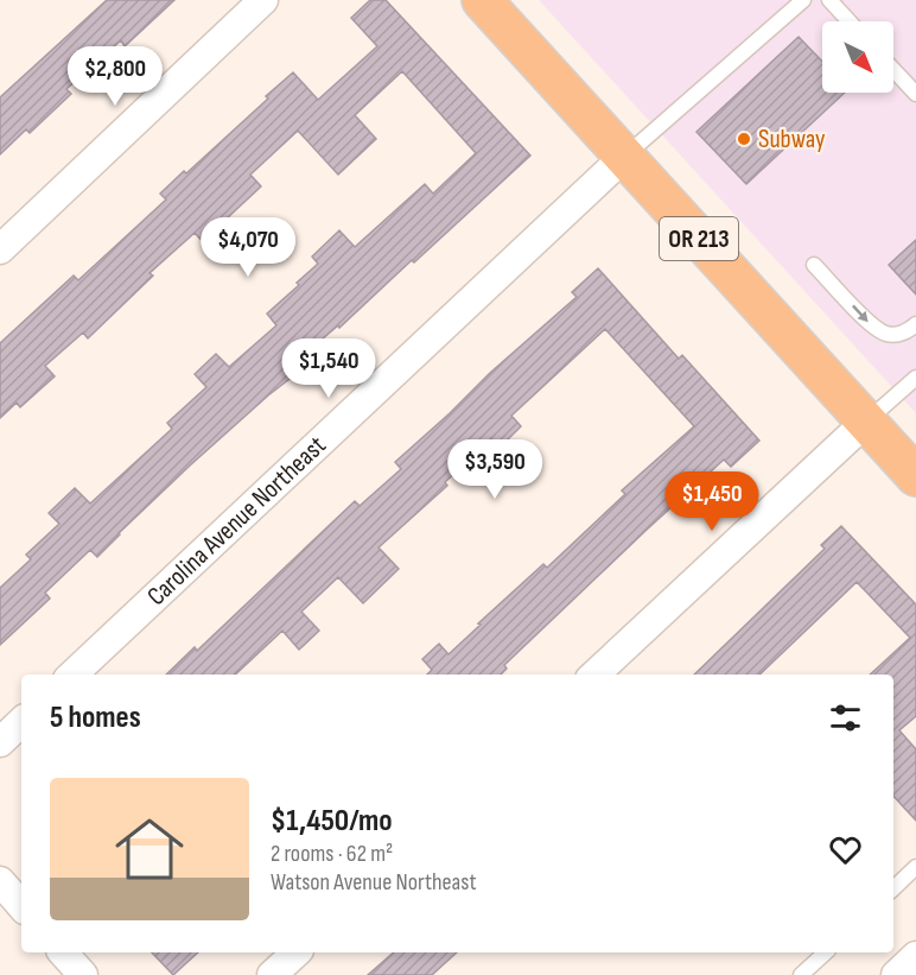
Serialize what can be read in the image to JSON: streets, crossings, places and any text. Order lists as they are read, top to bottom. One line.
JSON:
{"streets":{"main road":["OR 213"],"street":["Carolina Avenue Northeast"]},"crossings":[["OR 213","Carolina Avenue Northeast"]],"places":["Subway"],"north":"bottom right","page":{"price":["$2,800","$4,070","$1,540","$3,590","$1,450"],"heading":"5 homes","list":[{"name":"$1,450/mo","note":"2 rooms · 62 m² · Watson Avenue Northeast"}]}}
